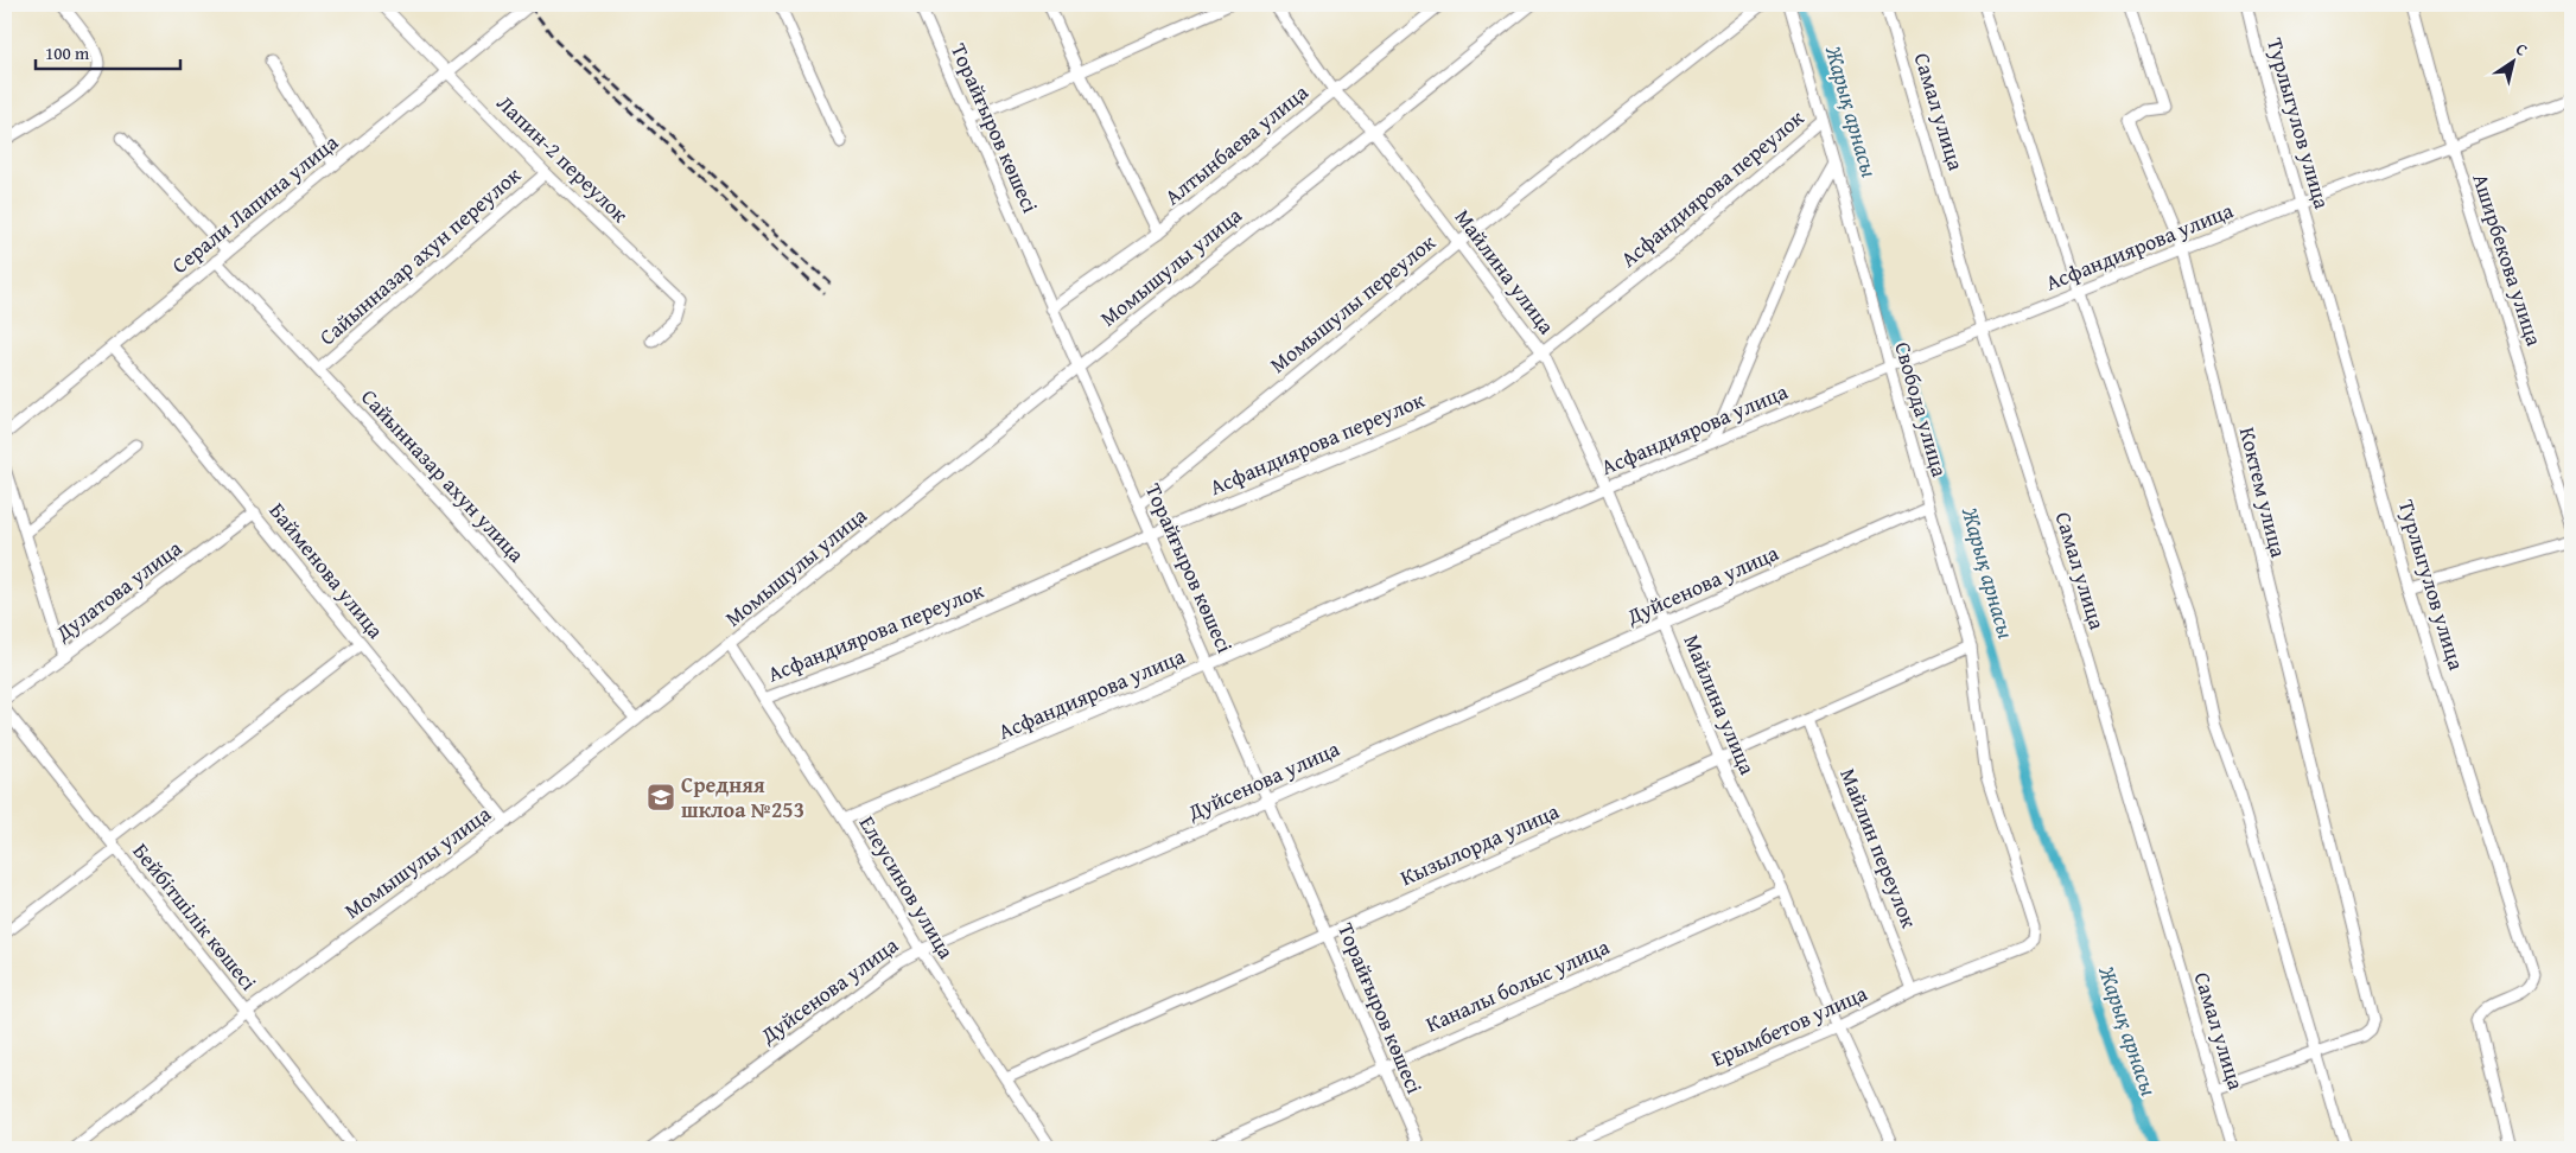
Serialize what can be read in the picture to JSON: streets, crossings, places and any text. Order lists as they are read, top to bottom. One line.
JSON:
{"streets":{"street":["Самал улица","Турлыгулов улица","Торайғыров көшесі","Алтынбаева улица","Лапин-2 переулок","Асфандиярова переулок","Серали Лапина улица","Асфандиярова улица","Сайынназар ахун переулок","Аширбекова улица","Момышулы улица","Майлина улица","Момышулы переулок","Свобода улица","Сайынназар ахун улица","Коктем улица","Байменова улица","Дуйсенова улица","Дулатова улица","Кызылорда улица","Майлин переулок","Елеусинов улица","Бейбітшілік көшесі","Каналы болыс улица","Ерымбетов улица"]},"crossings":[["Самал улица","Асфандиярова улица"],["Турлыгулов улица","Асфандиярова улица"],["Торайғыров көшесі","Алтынбаева улица"],["Торайғыров көшесі","Асфандиярова переулок"],["Торайғыров көшесі","Асфандиярова улица"],["Торайғыров көшесі","Момышулы улица"],["Торайғыров көшесі","Момышулы переулок"],["Торайғыров көшесі","Дуйсенова улица"],["Торайғыров көшесі","Кызылорда улица"],["Торайғыров көшесі","Каналы болыс улица"],["Алтынбаева улица","Майлина улица"],["Лапин-2 переулок","Серали Лапина улица"],["Лапин-2 переулок","Сайынназар ахун переулок"],["Асфандиярова переулок","Майлина улица"],["Асфандиярова переулок","Свобода улица"],["Асфандиярова переулок","Елеусинов улица"],["Серали Лапина улица","Сайынназар ахун улица"],["Серали Лапина улица","Байменова улица"],["Асфандиярова улица","Аширбекова улица"],["Асфандиярова улица","Майлина улица"],["Асфандиярова улица","Свобода улица"],["Асфандиярова улица","Коктем улица"],["Асфандиярова улица","Елеусинов улица"],["Сайынназар ахун переулок","Сайынназар ахун улица"],["Момышулы улица","Майлина улица"],["Момышулы улица","Сайынназар ахун улица"],["Момышулы улица","Байменова улица"],["Момышулы улица","Елеусинов улица"],["Момышулы улица","Бейбітшілік көшесі"],["Майлина улица","Момышулы переулок"],["Майлина улица","Дуйсенова улица"],["Майлина улица","Кызылорда улица"],["Майлина улица","Каналы болыс улица"],["Майлина улица","Ерымбетов улица"],["Свобода улица","Дуйсенова улица"],["Свобода улица","Кызылорда улица"],["Свобода улица","Ерымбетов улица"],["Байменова улица","Дулатова улица"],["Дуйсенова улица","Елеусинов улица"],["Кызылорда улица","Майлин переулок"],["Кызылорда улица","Елеусинов улица"],["Майлин переулок","Ерымбетов улица"]],"water":["Жарық арнасы"],"places":{"school or university":["Средняя шклоа №253"]},"scale_bar":"100 m","north":"top right"}
